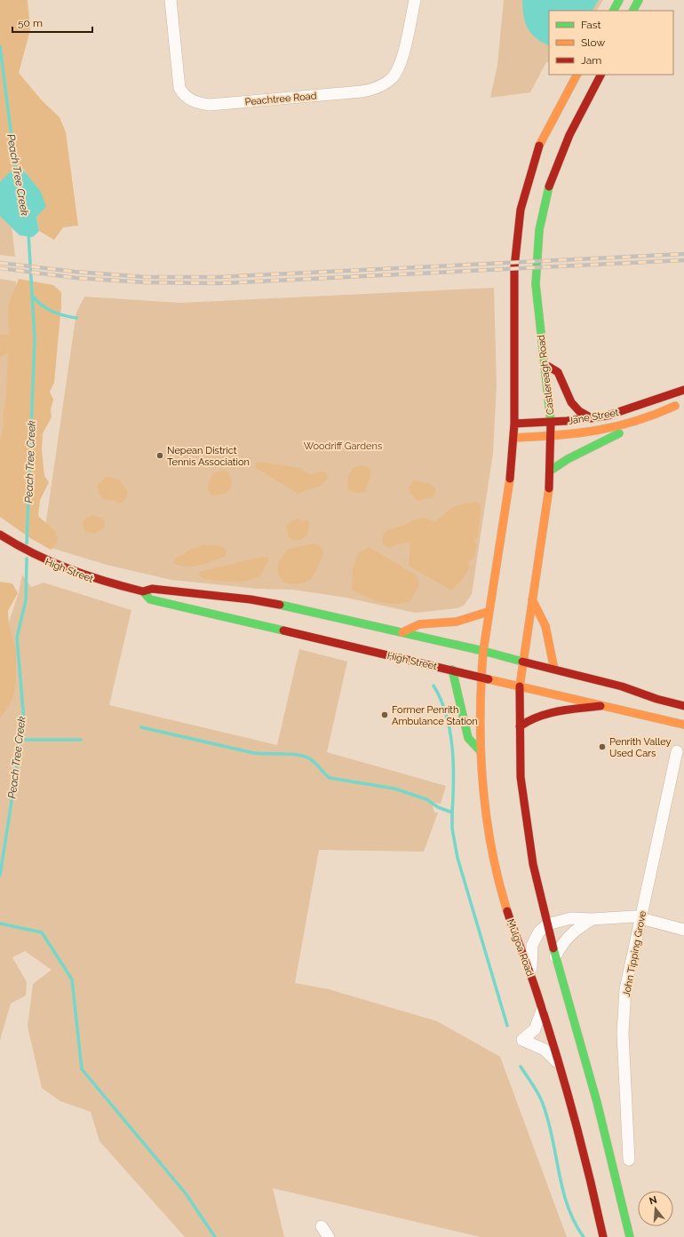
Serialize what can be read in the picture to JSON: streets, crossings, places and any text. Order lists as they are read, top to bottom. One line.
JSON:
{"streets":{"main road":["Castlereagh Road","Jane Street","High Street","Mulgoa Road"],"street":["Peachtree Road","John Tipping Grove"]},"crossings":[["Castlereagh Road","Jane Street"],["Castlereagh Road","High Street"],["High Street","Mulgoa Road"]],"water":["Peach Tree Creek"],"parks":["Woodriff Gardens"],"places":["Nepean District Tennis Association","Former Penrith Ambulance Station","Penrith Valley Used Cars"],"legend":["Fast","Slow","Jam"],"scale_bar":"50 m","north":"top"}
